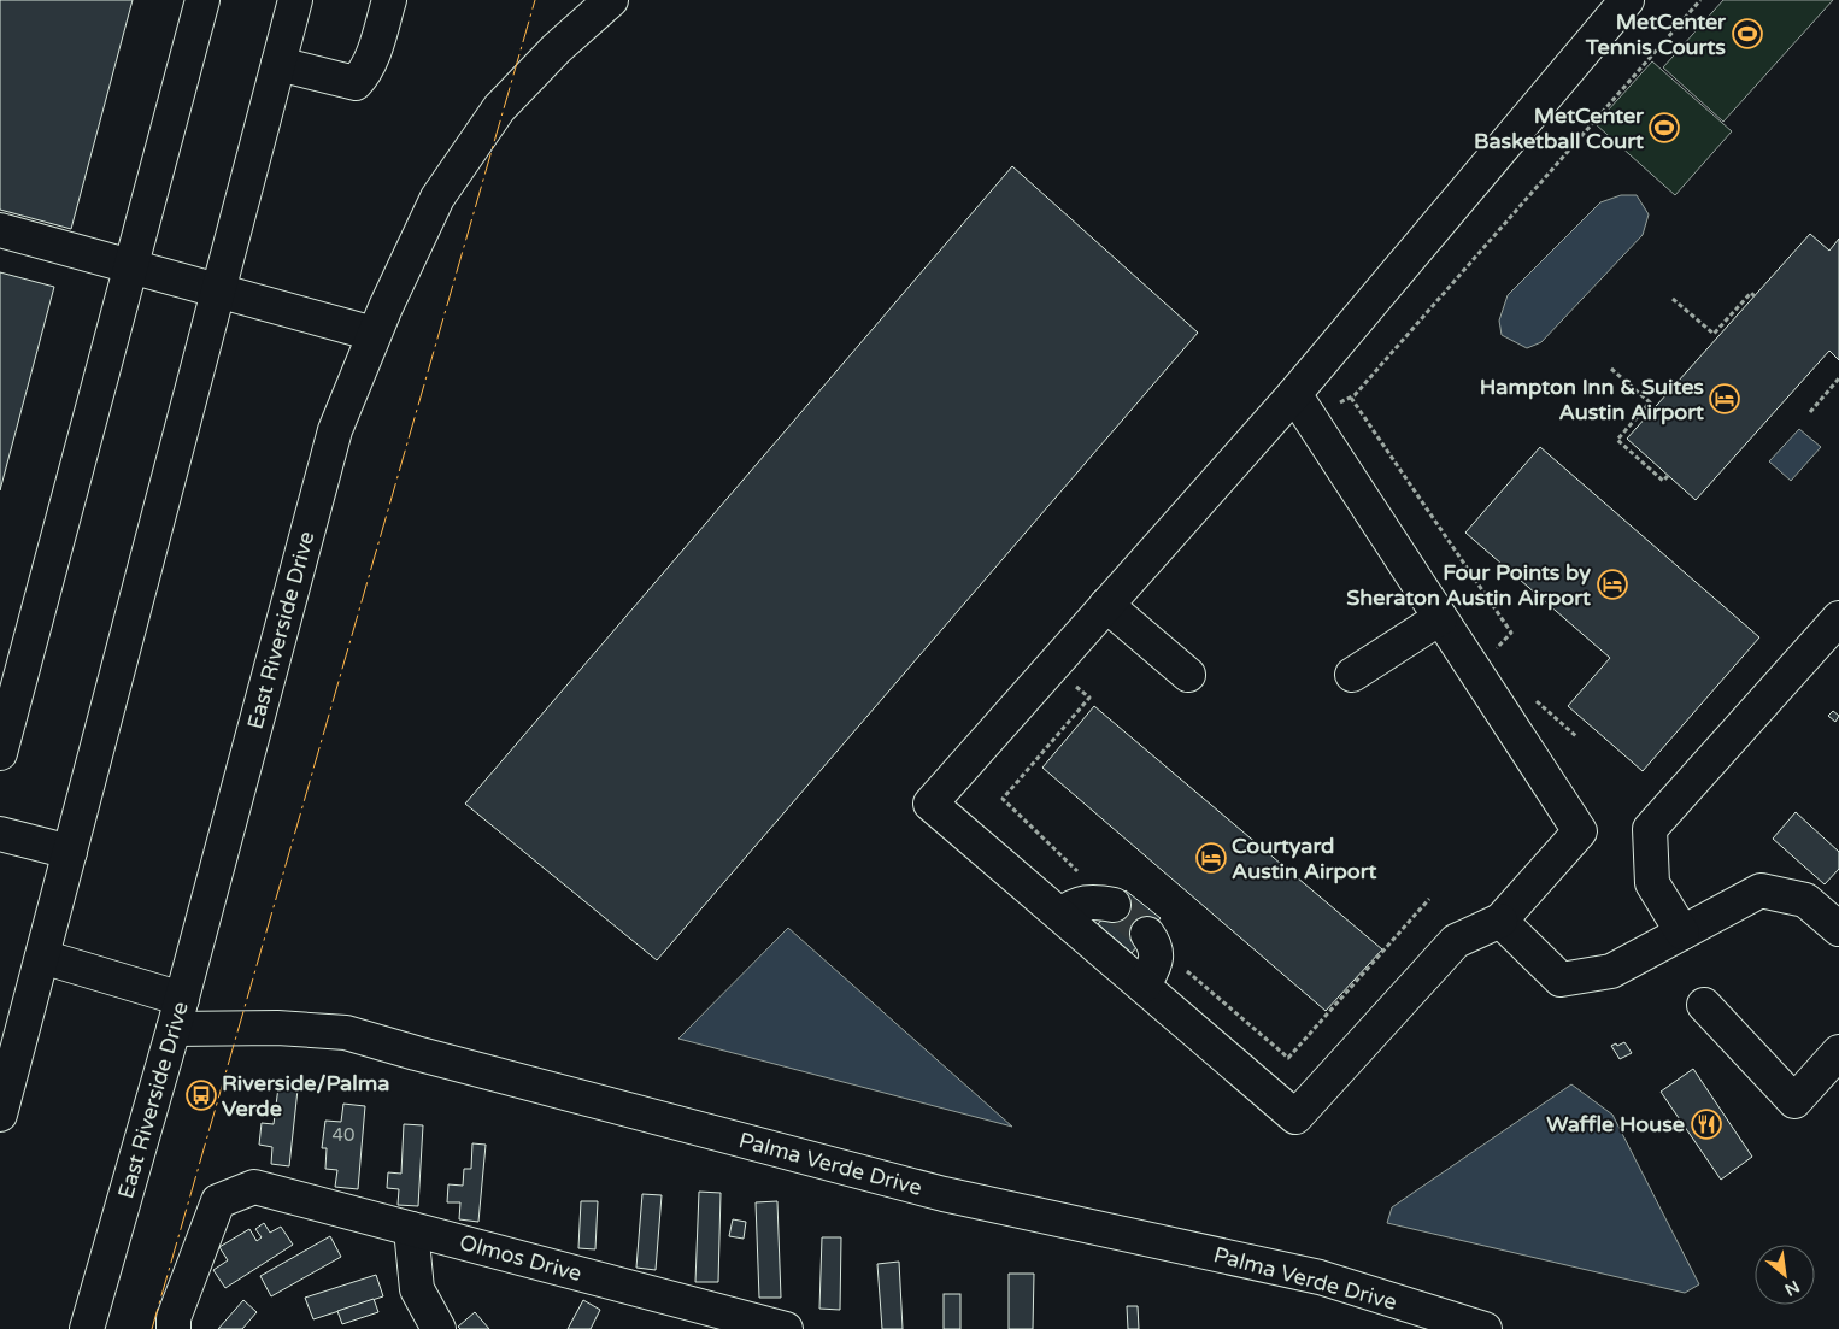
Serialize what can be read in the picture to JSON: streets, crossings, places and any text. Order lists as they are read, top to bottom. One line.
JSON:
{"streets":{"street":["East Riverside Drive","Palma Verde Drive","Olmos Drive"]},"crossings":[["East Riverside Drive","Palma Verde Drive"]],"places":{"sports":["MetCenter Tennis Courts","MetCenter Basketball Court"],"hotel":["Hampton Inn & Suites Austin Airport","Four Points by Sheraton Austin Airport","Courtyard Austin Airport"],"bus stop":["Riverside/Palma Verde"],"restaurant":["Waffle House"]},"house_numbers":["40"],"north":"bottom right"}
